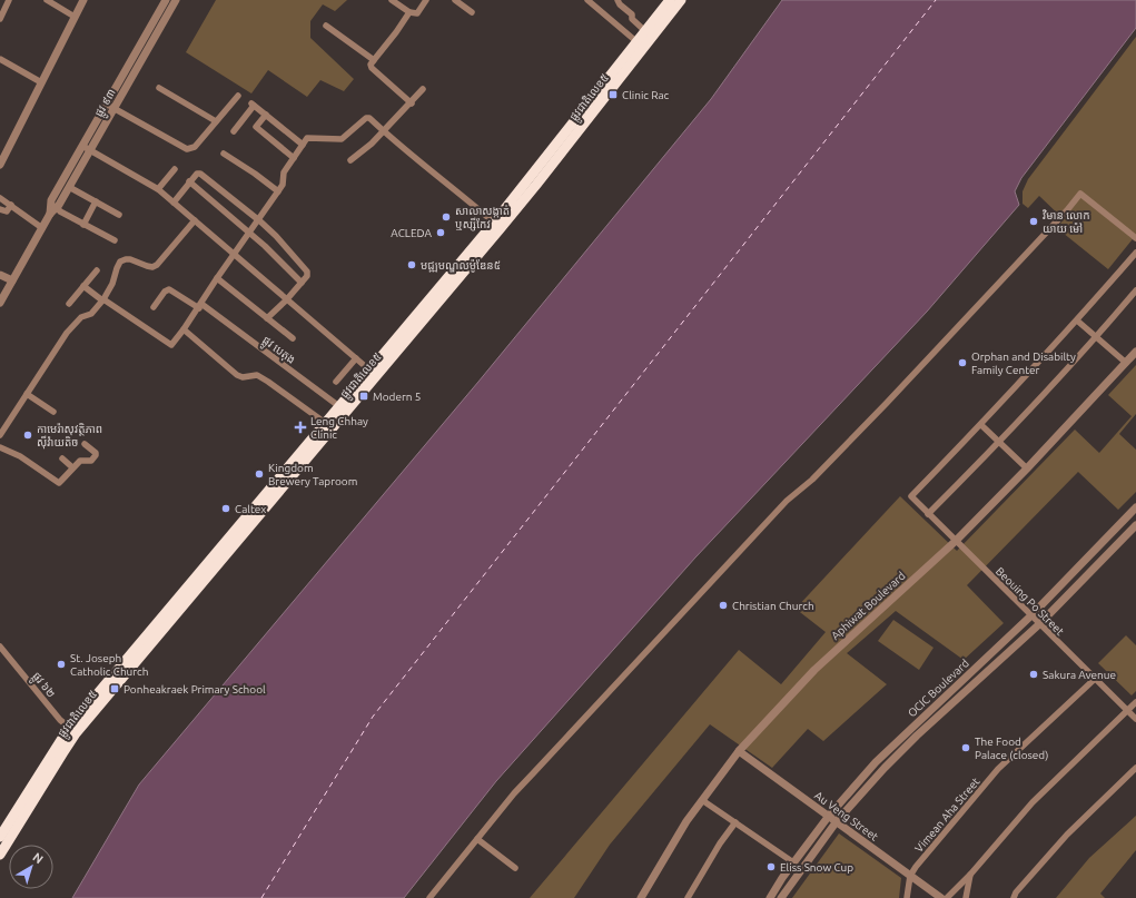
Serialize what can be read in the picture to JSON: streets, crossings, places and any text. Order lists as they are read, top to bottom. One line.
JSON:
{"streets":{"highway":["ផ្លូវជាតិលេខ៥"],"street":["ផ្លូវ ៩៣","ផ្លូវ បេតុង","Beouing Po Street","Aphiwat Boulevard","ផ្លូវ ៦២","OCIC Boulevard","Vimean Aha Street","Au Veng Street"]},"crossings":[["ផ្លូវជាតិលេខ៥","ផ្លូវ បេតុង"],["ផ្លូវជាតិលេខ៥","ផ្លូវ ៦២"],["Beouing Po Street","Aphiwat Boulevard"],["Beouing Po Street","OCIC Boulevard"],["Beouing Po Street","Vimean Aha Street"],["Aphiwat Boulevard","Au Veng Street"],["OCIC Boulevard","Au Veng Street"],["Vimean Aha Street","Au Veng Street"]],"places":{"transit":["Clinic Rac","Modern 5","Ponheakraek Primary School"],"other":["សាលាសង្កាត់ ឬស្សីកែវ","វិមាន លោក យាយ ម៉ៅ","ACLEDA","មជ្ឍមណ្ឌលម៉ូឌែន៥","Orphan and Disabilty Family Center","កាមេរ៉ាសុវត្ថិភាព ស៊ីវ៉ាយតិច","Kingdom Brewery Taproom","Caltex","Christian Church","St. Joseph Catholic Church","Sakura Avenue","The Food Palace (closed)","Eliss Snow Cup"],"health":["Leng Chhay Clinic"]},"north":"top right"}
